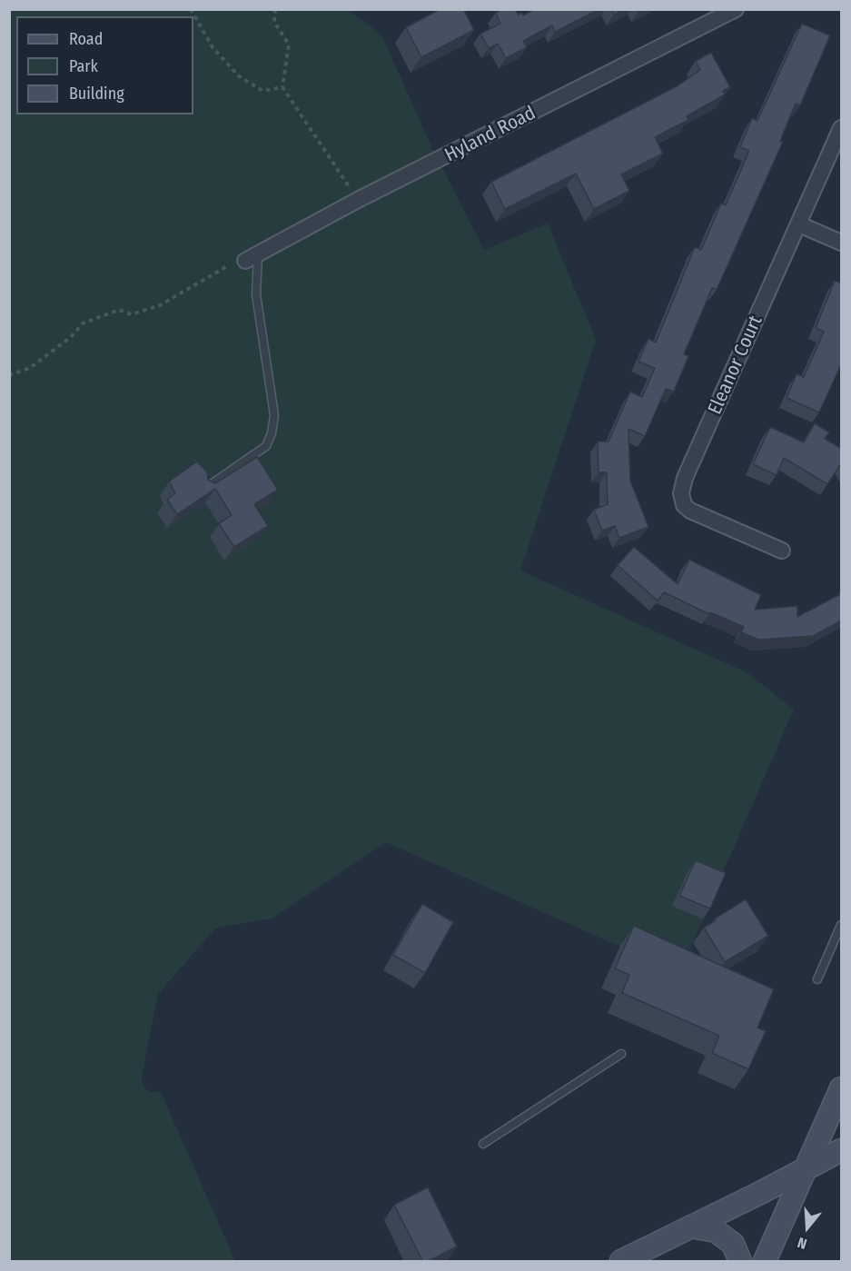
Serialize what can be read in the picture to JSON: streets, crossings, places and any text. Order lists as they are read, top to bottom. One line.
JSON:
{"streets":{"street":["Hyland Road","Eleanor Court"]},"legend":["Road","Park","Building"],"north":"bottom"}
